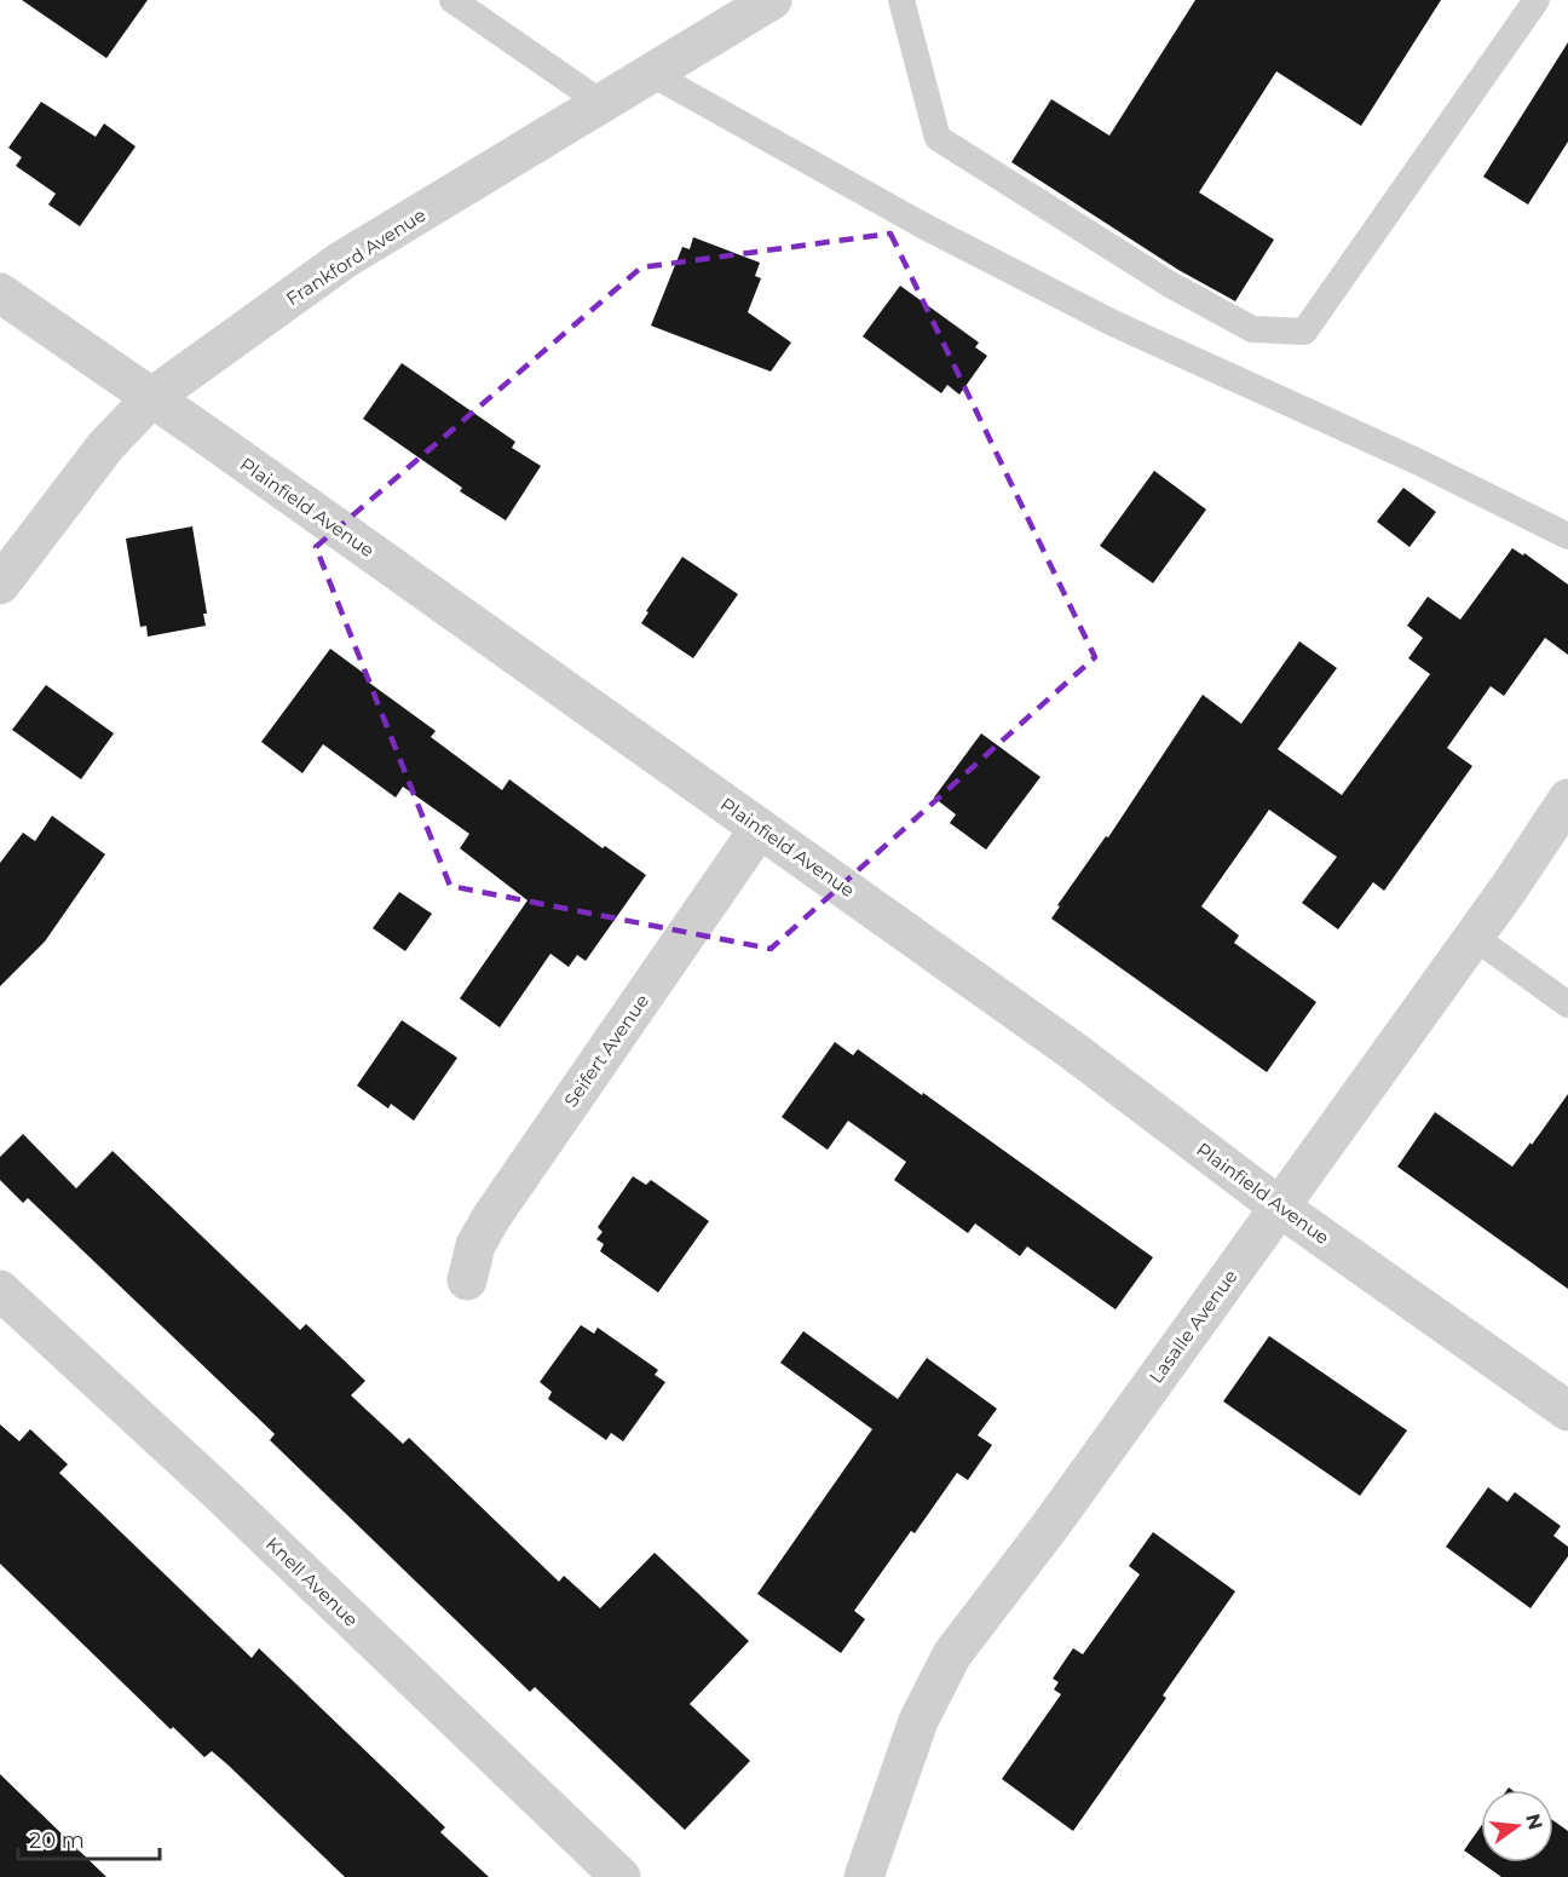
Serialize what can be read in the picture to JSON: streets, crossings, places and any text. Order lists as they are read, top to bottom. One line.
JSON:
{"streets":{"street":["Frankford Avenue","Plainfield Avenue","Seifert Avenue","Lasalle Avenue","Knell Avenue"]},"crossings":[["Frankford Avenue","Plainfield Avenue"],["Plainfield Avenue","Seifert Avenue"],["Plainfield Avenue","Lasalle Avenue"]],"scale_bar":"20 m","north":"right"}
